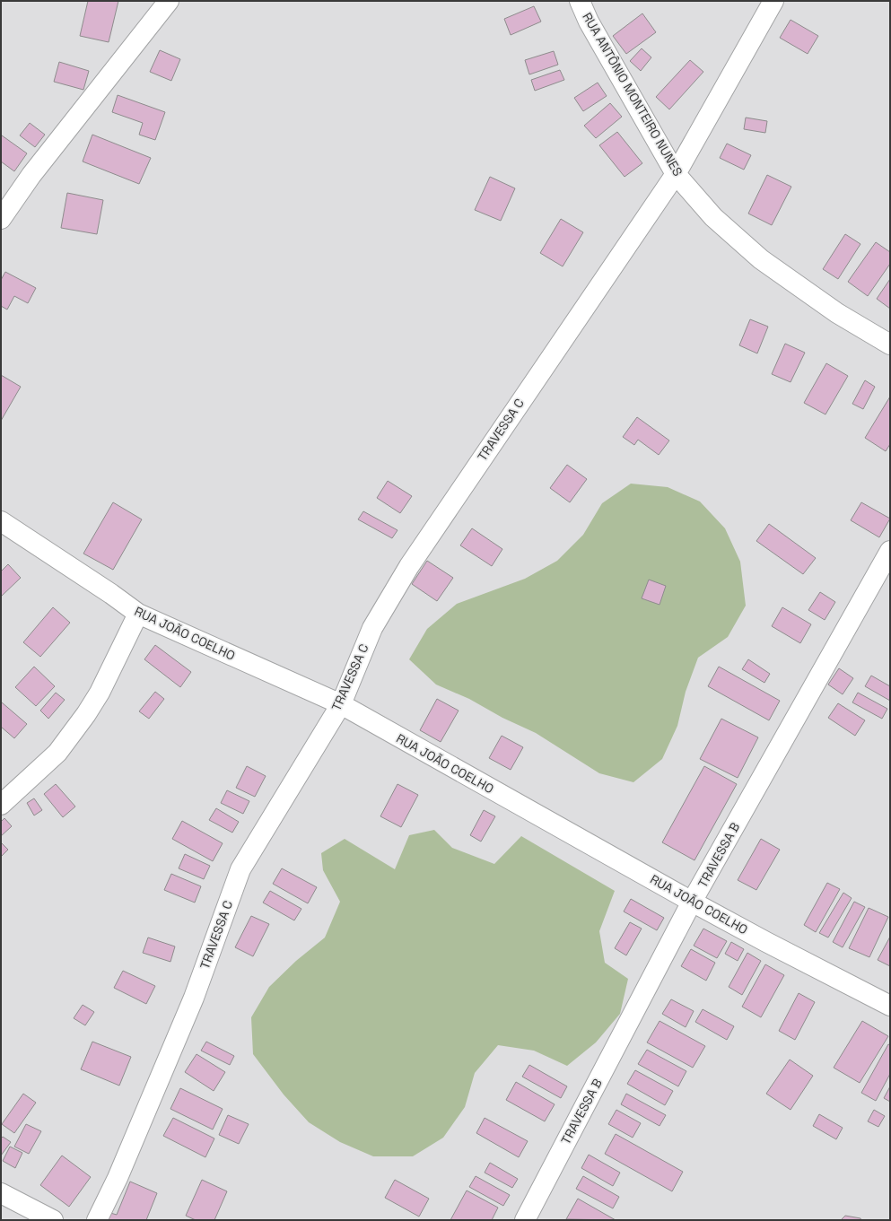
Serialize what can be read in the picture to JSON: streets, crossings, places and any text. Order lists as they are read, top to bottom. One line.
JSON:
{"streets":{"street":["RUA ANTÔNIO MONTEIRO NUNES","TRAVESSA C","RUA JOÃO COELHO","TRAVESSA B"]},"crossings":[["RUA ANTÔNIO MONTEIRO NUNES","TRAVESSA C"],["TRAVESSA C","RUA JOÃO COELHO"],["RUA JOÃO COELHO","TRAVESSA B"]]}
